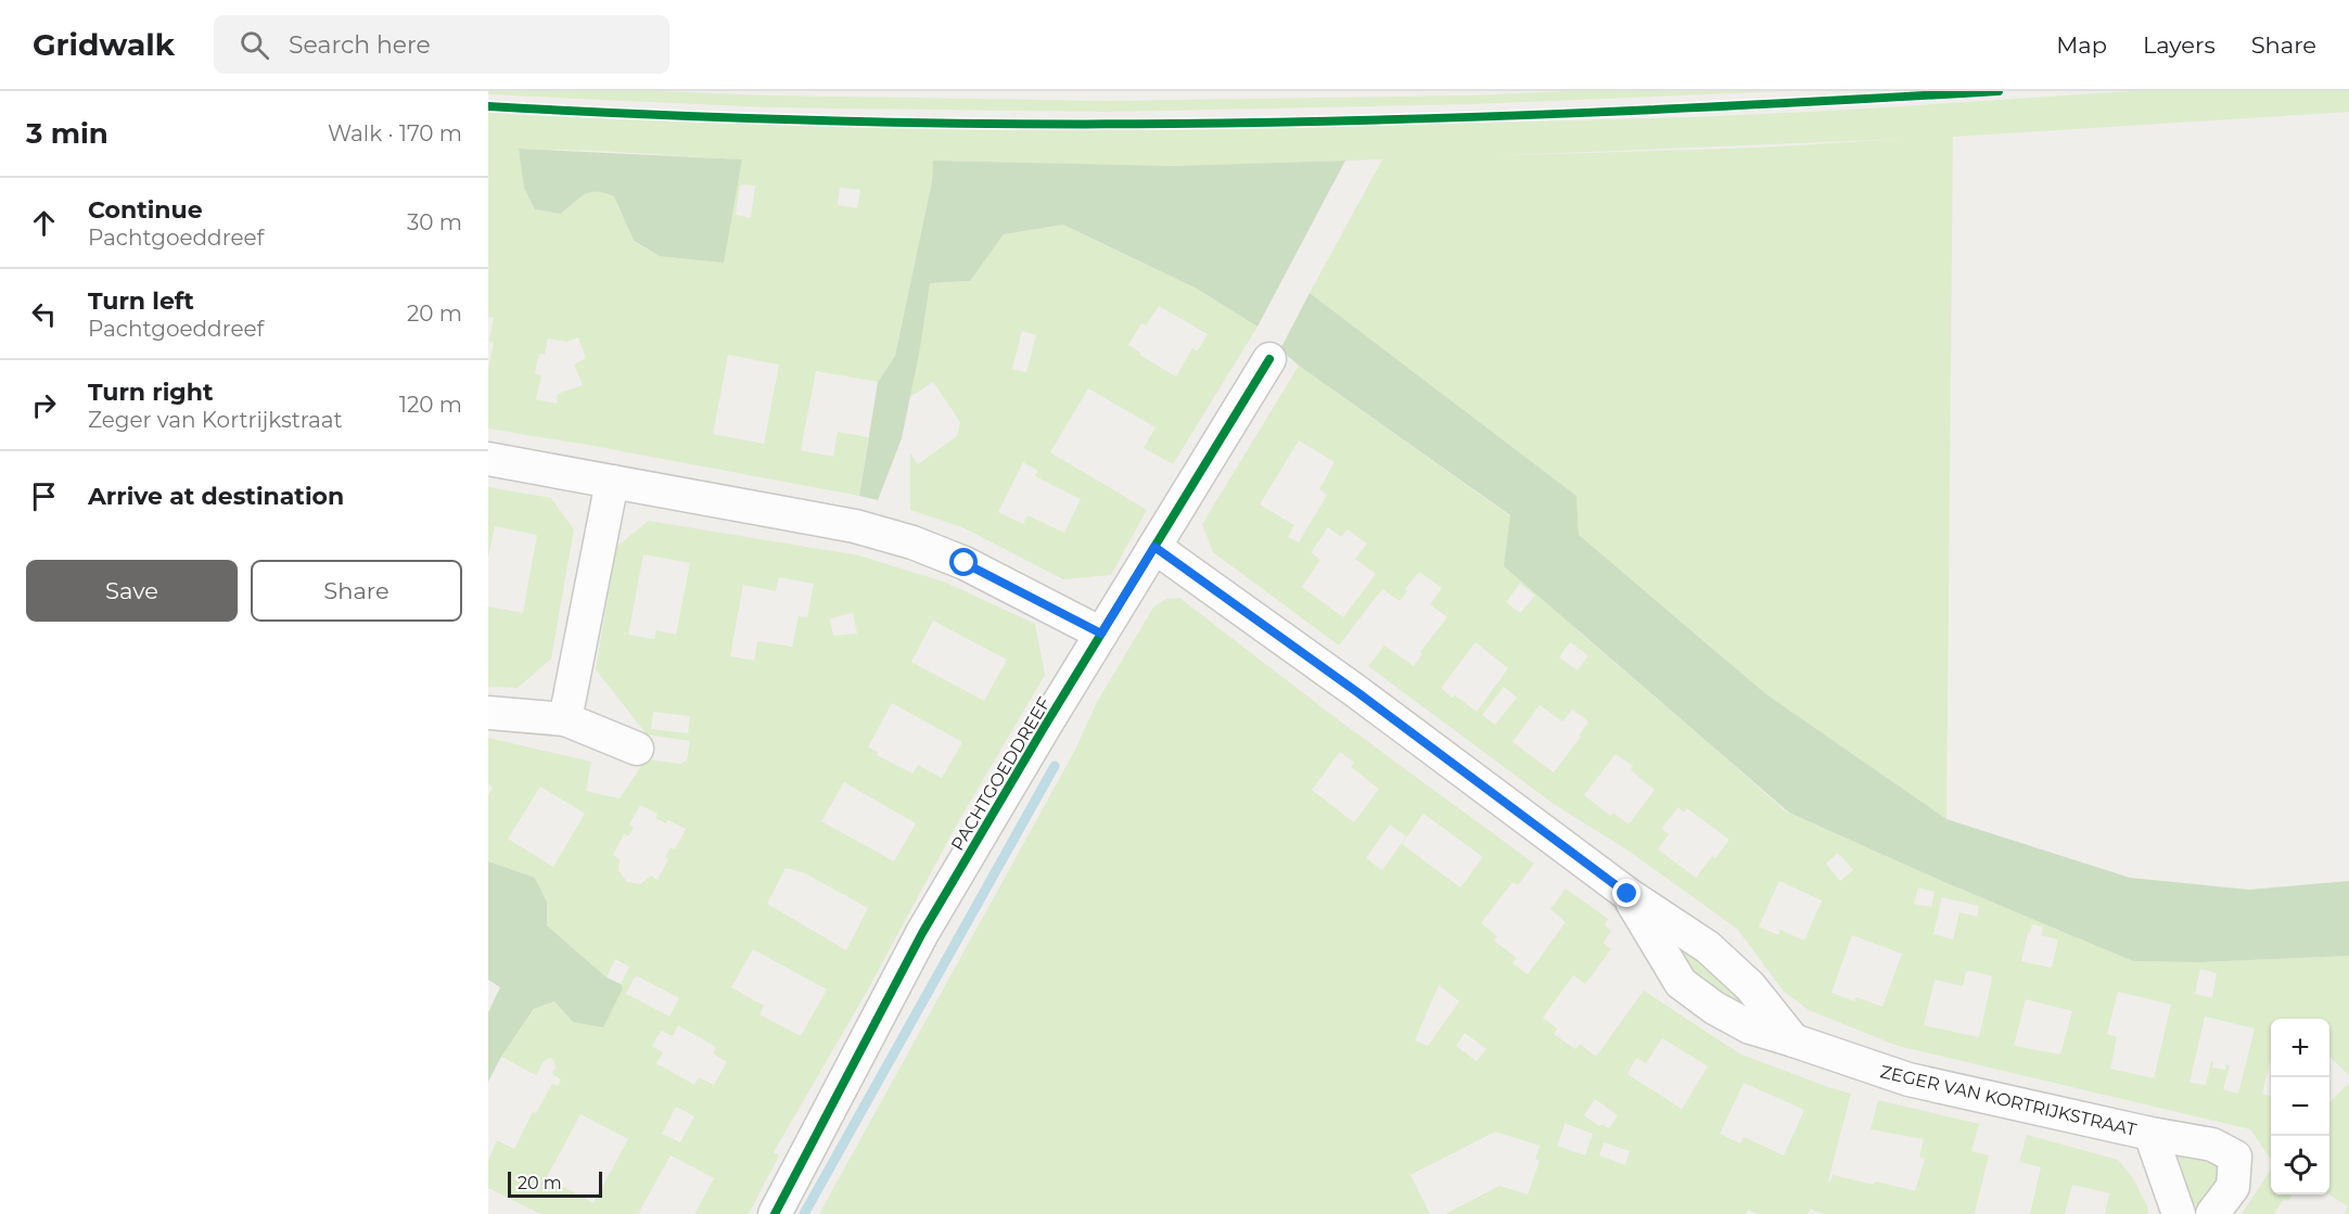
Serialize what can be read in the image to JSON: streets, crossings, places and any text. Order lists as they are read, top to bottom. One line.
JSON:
{"streets":{"street":["PACHTGOEDDREEF","ZEGER VAN KORTRIJKSTRAAT"]},"crossings":[["PACHTGOEDDREEF","ZEGER VAN KORTRIJKSTRAAT"]],"scale_bar":"20 m","page":{"header":"Gridwalk","search":"Search here","nav":["Map","Layers","Share"],"heading":["3 min","Walk · 170 m"],"list":[["Continue","Pachtgoeddreef","30 m"],["Turn left","Pachtgoeddreef","20 m"],["Turn right","Zeger van Kortrijkstraat","120 m"],"Arrive at destination"],"buttons":["Save","Share"],"map_buttons":["+","−"],"scale":"20 m"}}
